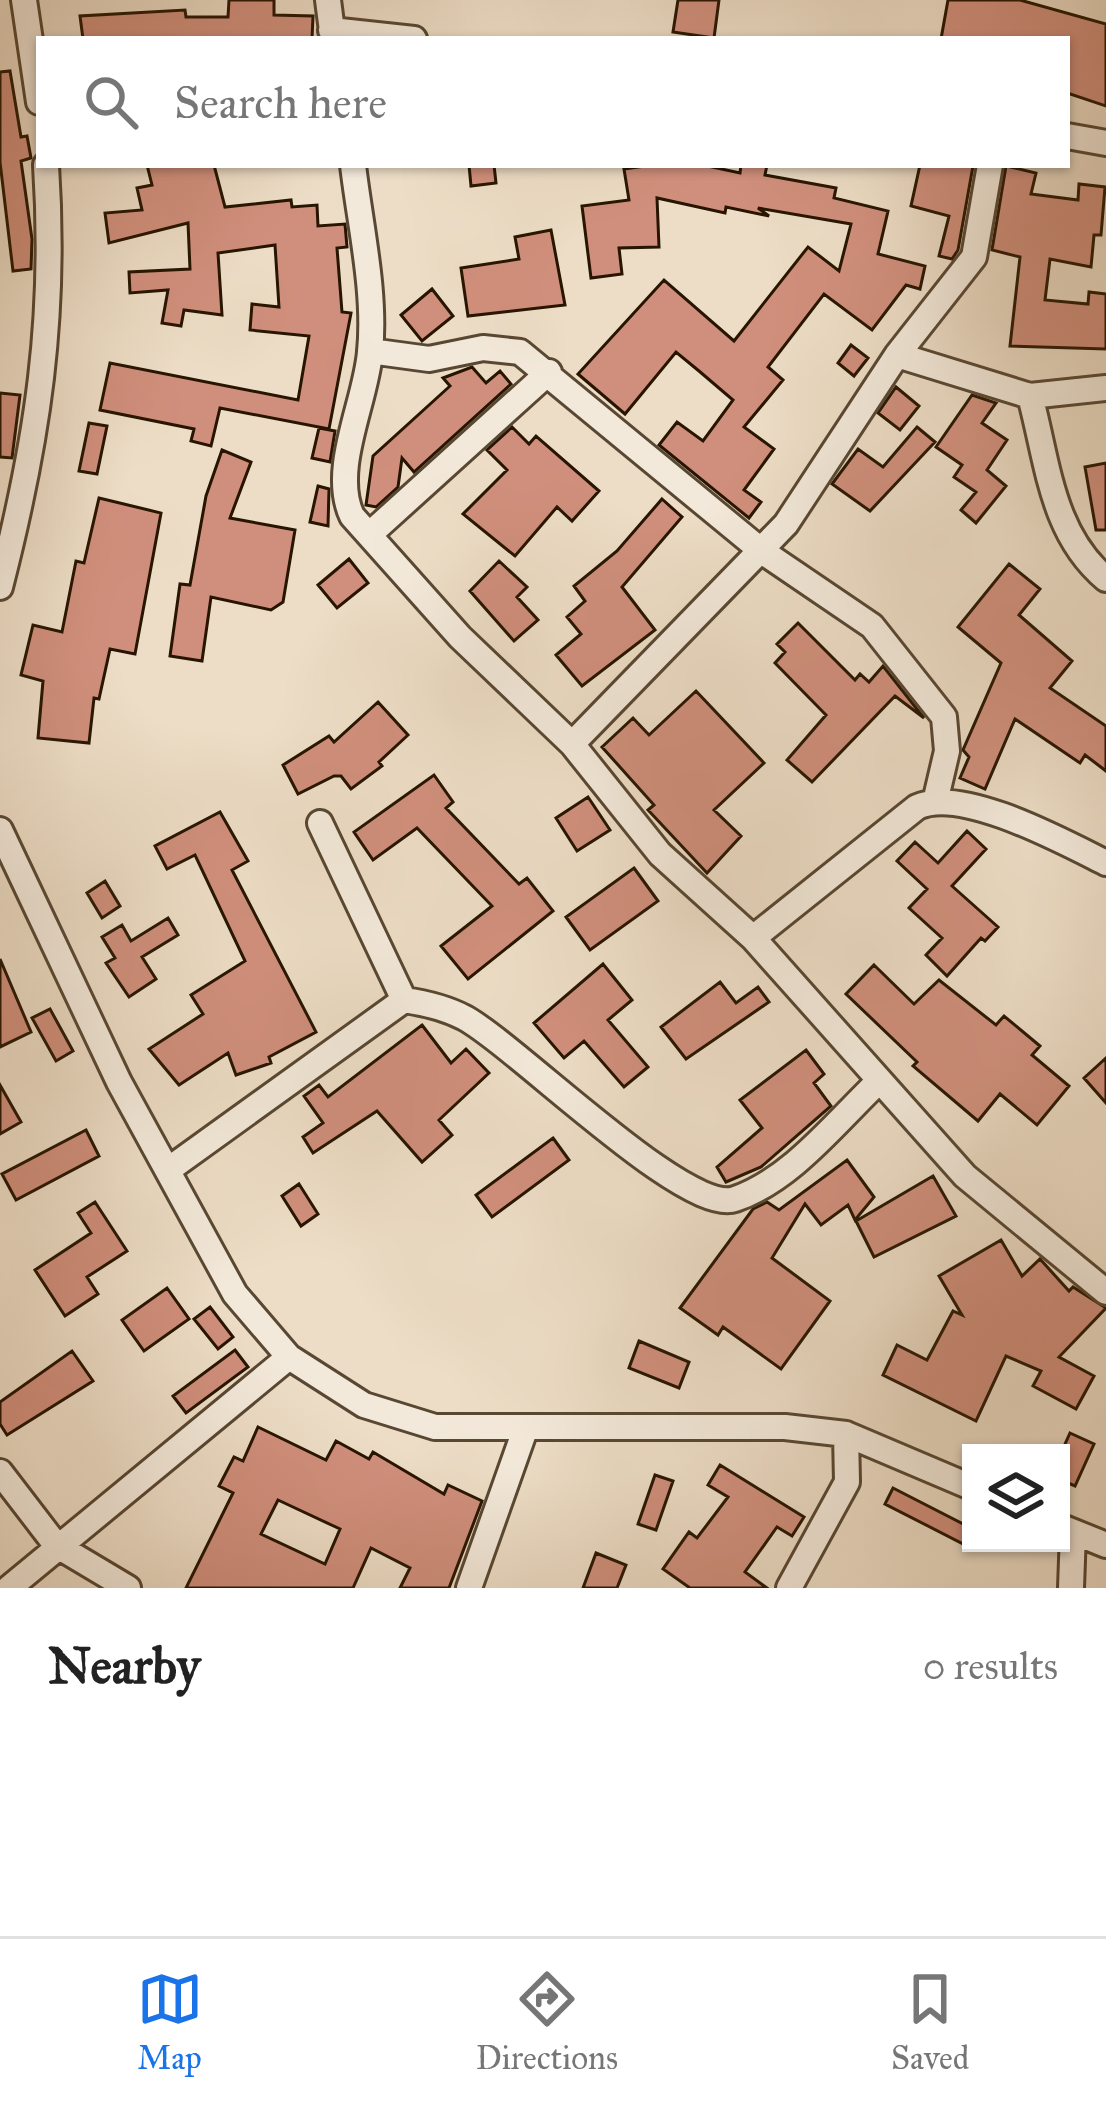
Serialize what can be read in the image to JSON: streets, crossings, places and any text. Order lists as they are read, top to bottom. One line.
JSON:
{"page":{"search":"Search here","heading":["Nearby","0 results"],"nav":["Map","Directions","Saved"]}}
